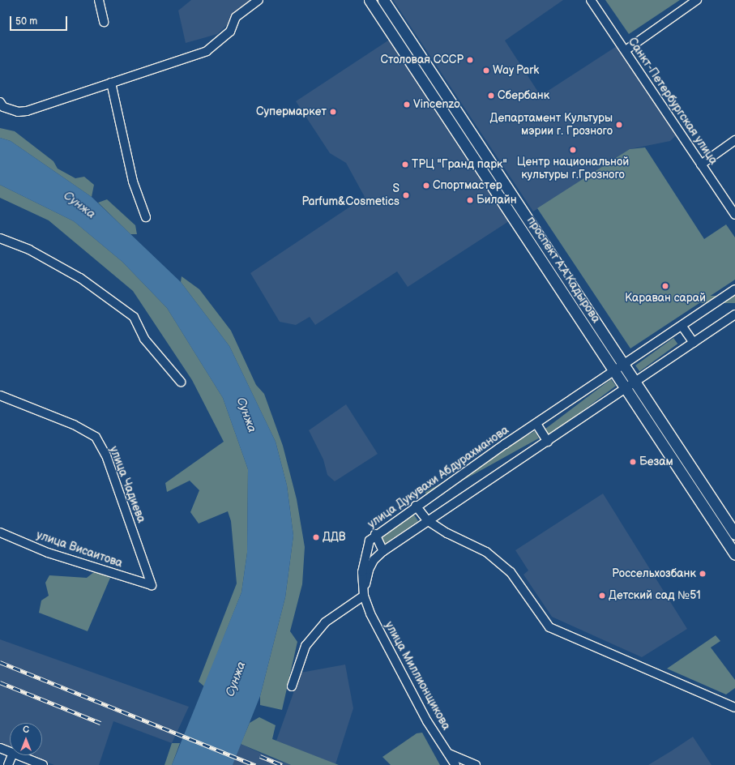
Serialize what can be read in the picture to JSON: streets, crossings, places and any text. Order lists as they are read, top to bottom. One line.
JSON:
{"streets":{"main road":["проспект А.А.Кадырова"],"street":["Санкт-Петербургская улица","улица Дукувахи Абдурахманова","улица Чадиева","улица Висаитова","улица Миллионщикова"]},"crossings":[["проспект А.А.Кадырова","улица Дукувахи Абдурахманова"],["улица Дукувахи Абдурахманова","улица Миллионщикова"],["улица Чадиева","улица Висаитова"]],"water":["Сунжа"],"places":["Столовая СССР","Way Park","Сбербанк","Vincenzo","Супермаркет","Департамент Культуры мэрии г. Грозного","Центр национальной культуры г.Грозного","ТРЦ \"Гранд парк\"","Спортмастер","S Parfum&Cosmetics","Билайн","Караван сарай","Безам","ДДВ","Россельхозбанк","Детский сад №51"],"scale_bar":"50 m","north":"top"}
